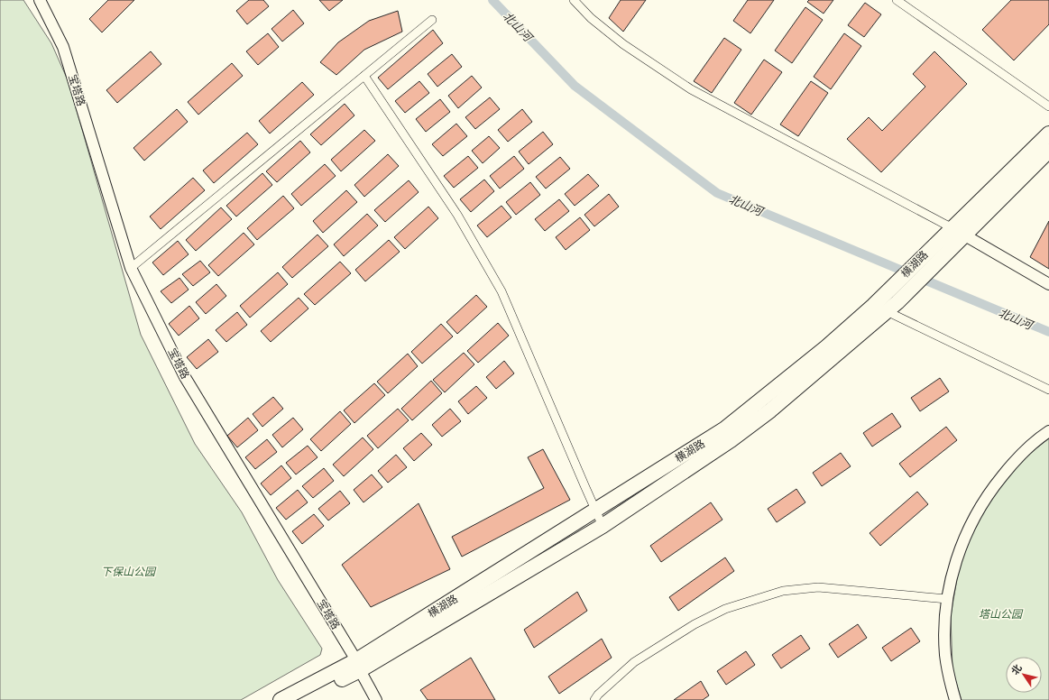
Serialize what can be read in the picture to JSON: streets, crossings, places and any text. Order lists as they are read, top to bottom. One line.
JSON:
{"streets":{"highway":["横湖路"],"street":["宝塔路"]},"crossings":[["宝塔路","横湖路"]],"water":["北山河"],"parks":["下保山公园","塔山公园"],"north":"top left"}
